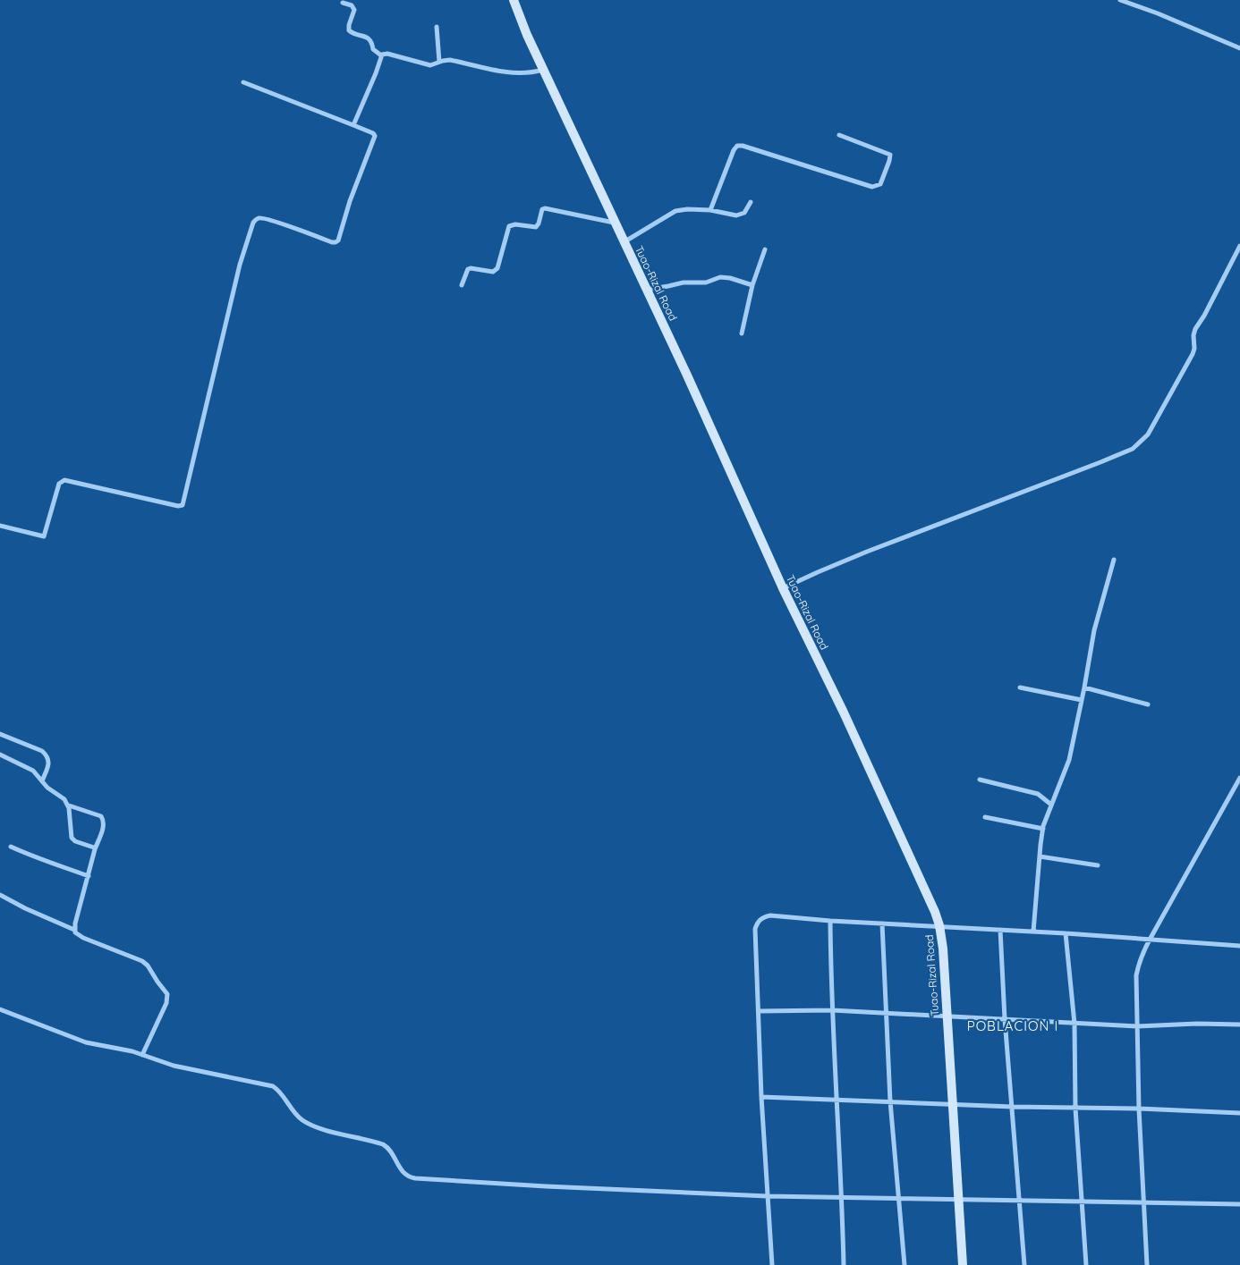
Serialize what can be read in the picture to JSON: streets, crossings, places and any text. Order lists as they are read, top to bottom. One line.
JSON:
{"streets":{"main road":["Tuao-Rizal Road"]},"districts":["POBLACION I"]}
